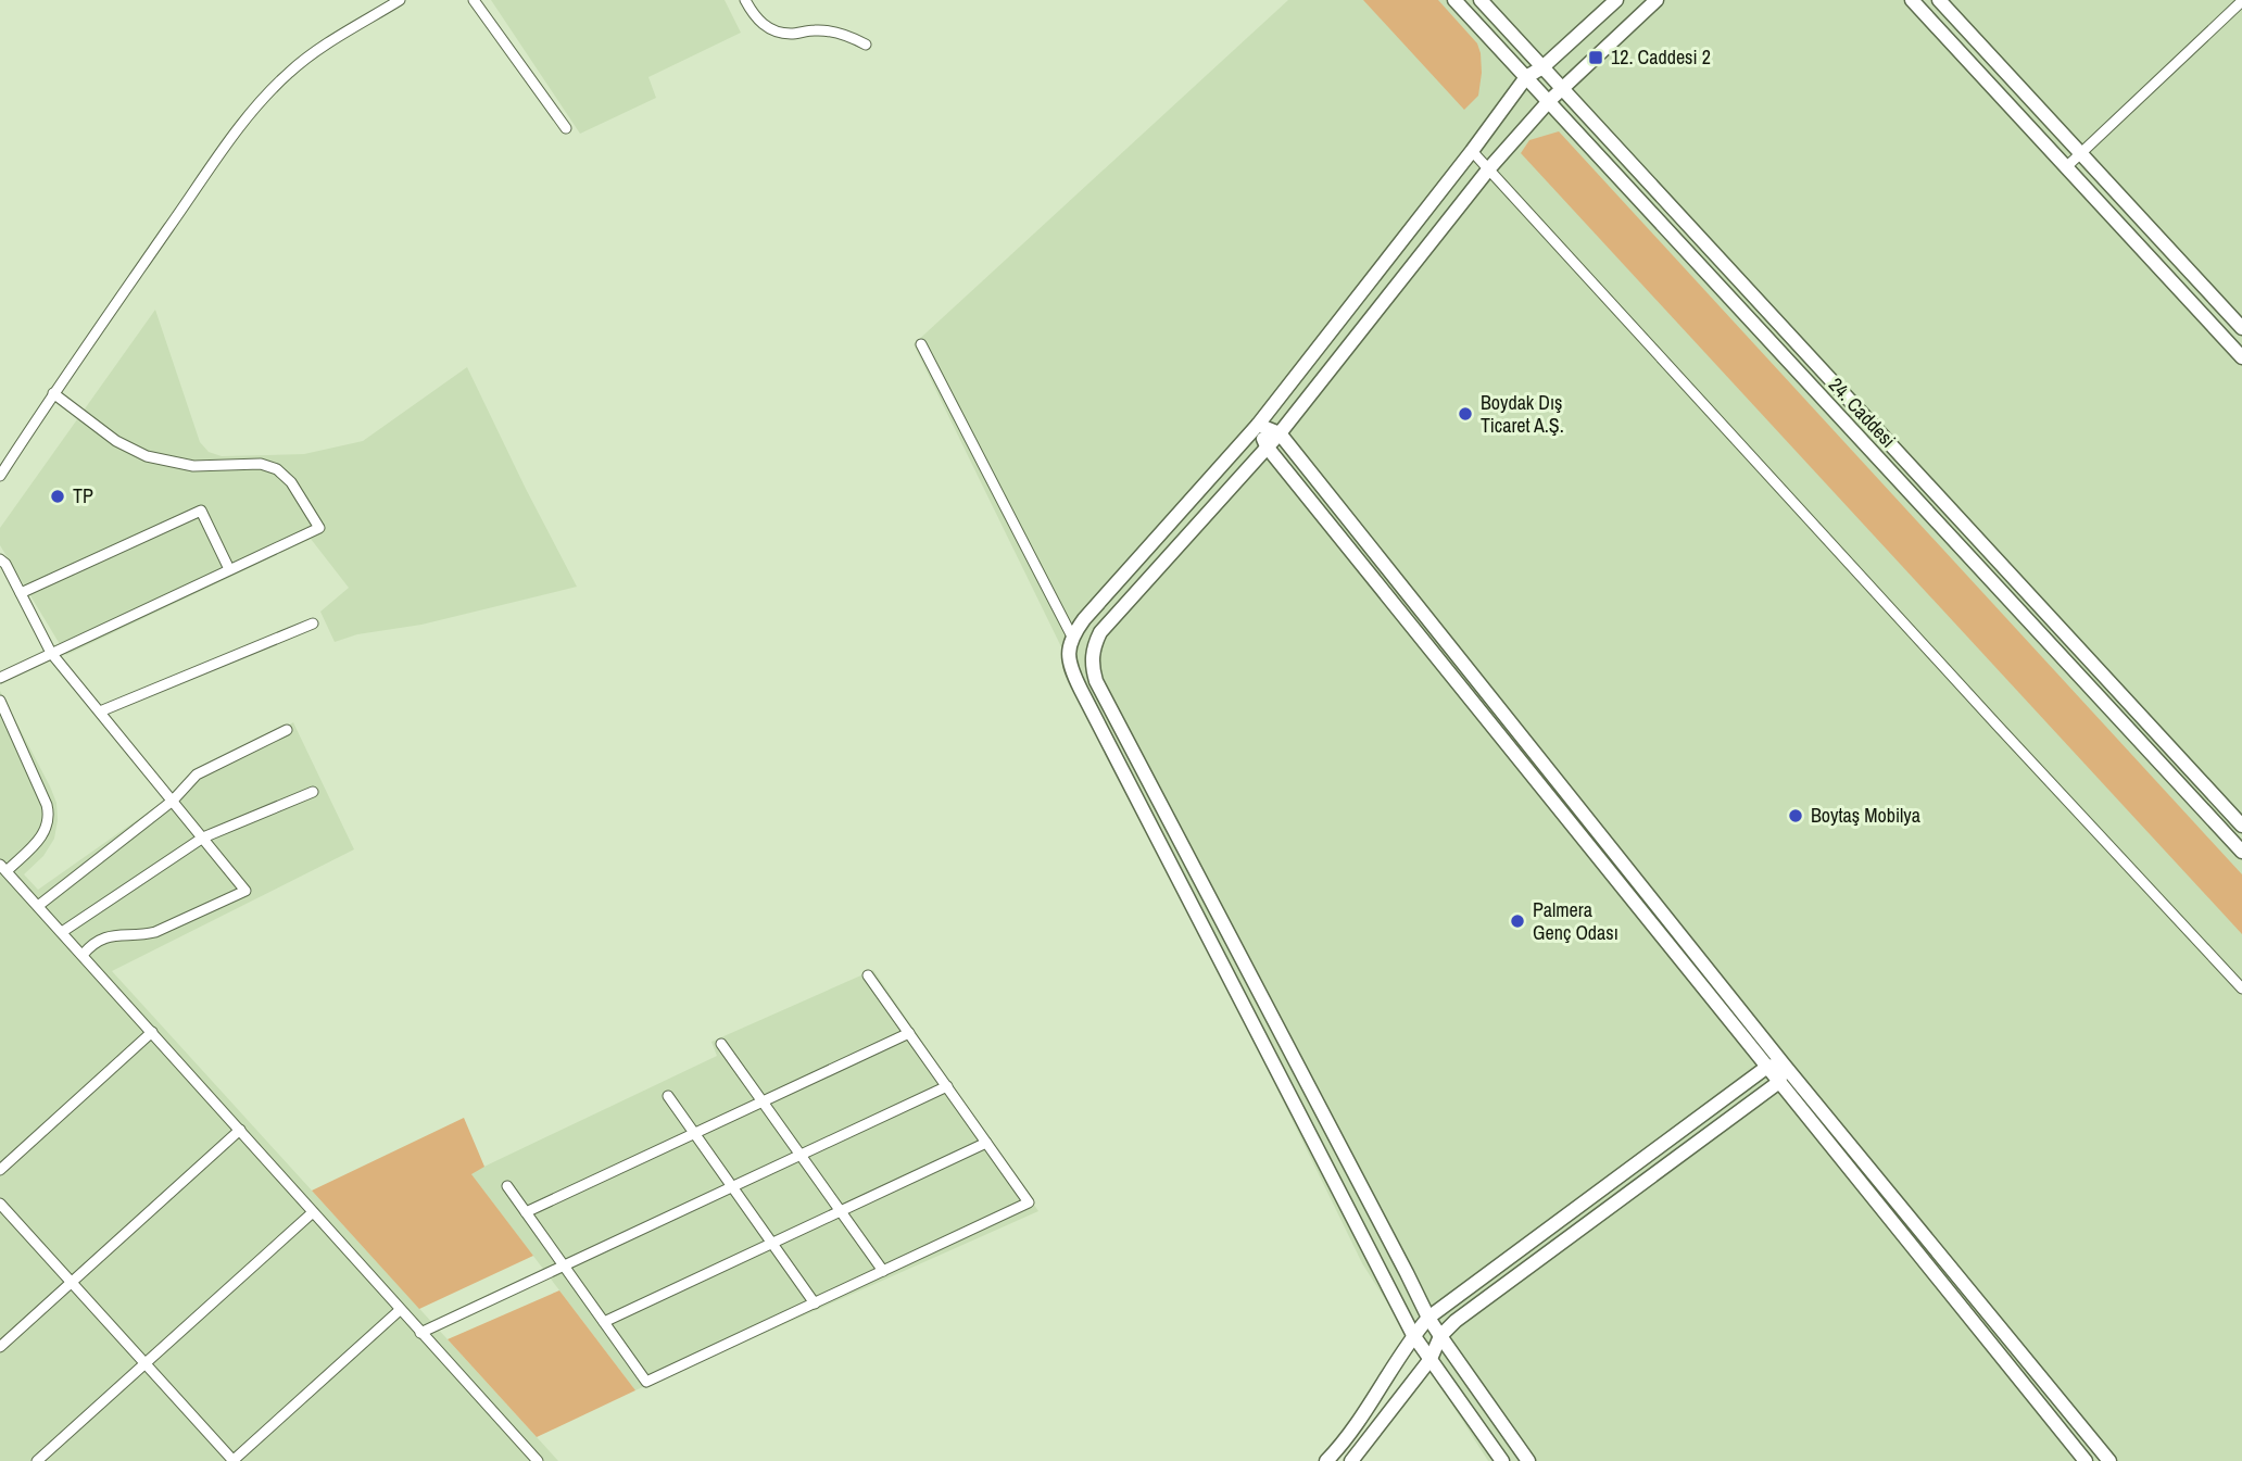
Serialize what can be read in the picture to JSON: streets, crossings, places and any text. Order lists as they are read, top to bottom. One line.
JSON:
{"streets":{"street":["24. Caddesi"]},"places":{"transit":["12. Caddesi 2"],"other":["Boydak Dış Ticaret A.Ş.","TP","Boytaş Mobilya","Palmera Genç Odası"]}}
